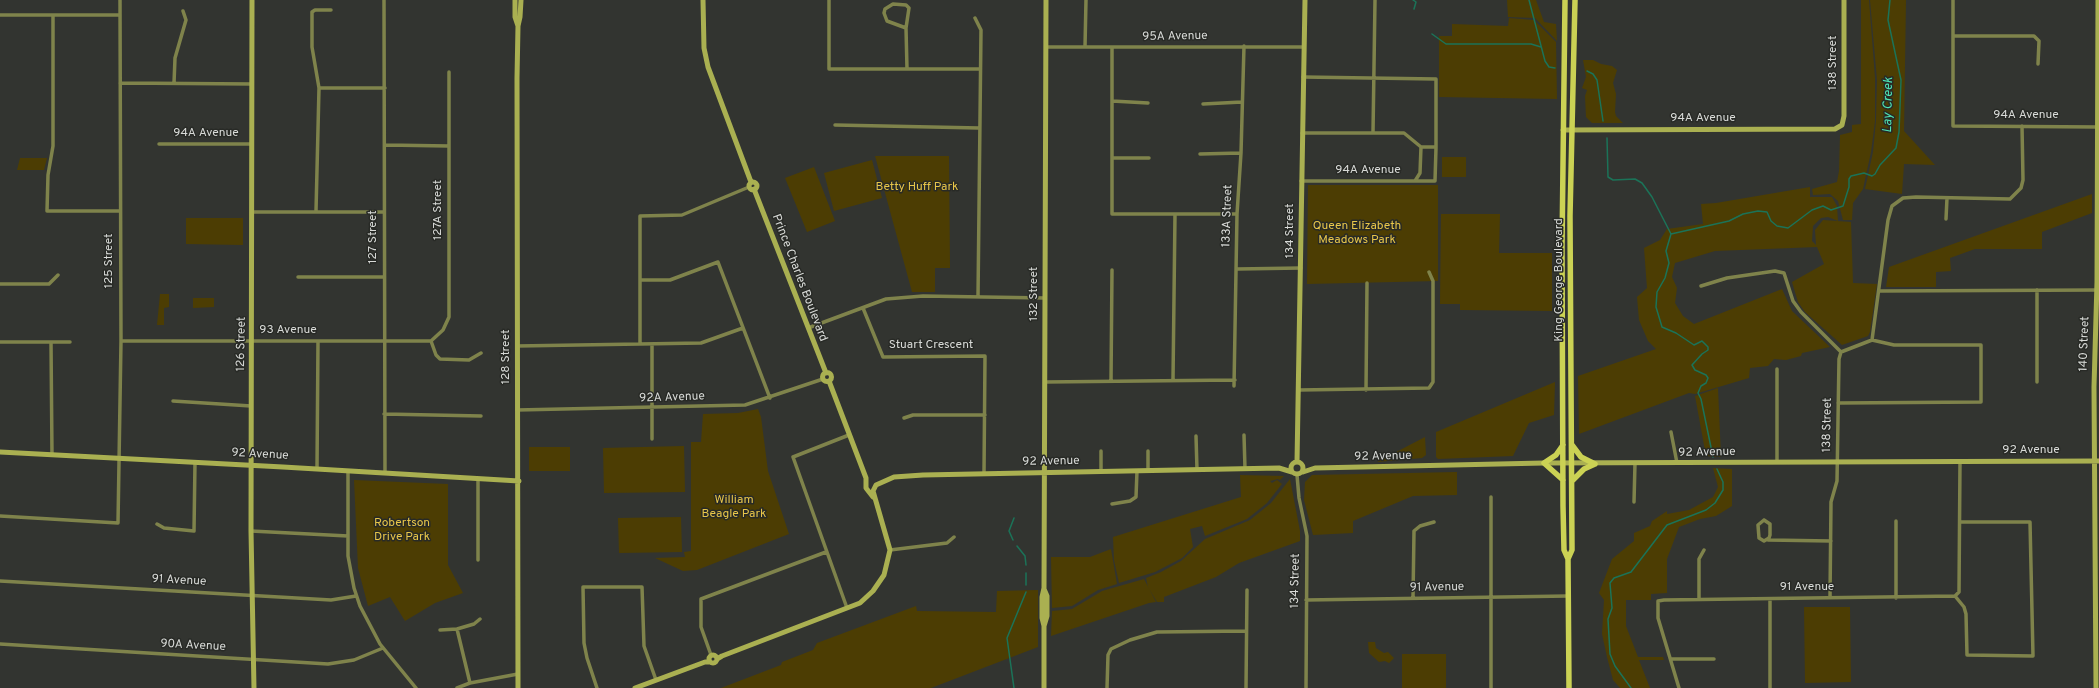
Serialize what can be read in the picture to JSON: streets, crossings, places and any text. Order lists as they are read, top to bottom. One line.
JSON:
{"streets":{"main road":["138 Street","94A Avenue","134 Street","Prince Charles Boulevard","King George Boulevard","132 Street","126 Street","140 Street","128 Street","92 Avenue"],"street":["95A Avenue","127A Street","133A Street","127 Street","125 Street","93 Avenue","Stuart Crescent","92A Avenue","91 Avenue","90A Avenue"]},"crossings":[["95A Avenue","133A Street"],["95A Avenue","134 Street"],["95A Avenue","132 Street"],["138 Street","94A Avenue"],["138 Street","92 Avenue"],["138 Street","91 Avenue"],["94A Avenue","134 Street"],["94A Avenue","King George Boulevard"],["94A Avenue","126 Street"],["94A Avenue","140 Street"],["127A Street","93 Avenue"],["134 Street","92 Avenue"],["134 Street","91 Avenue"],["127 Street","93 Avenue"],["127 Street","92 Avenue"],["125 Street","93 Avenue"],["125 Street","92 Avenue"],["King George Boulevard","92 Avenue"],["King George Boulevard","91 Avenue"],["132 Street","92 Avenue"],["93 Avenue","126 Street"],["126 Street","92 Avenue"],["126 Street","91 Avenue"],["126 Street","90A Avenue"],["140 Street","92 Avenue"],["Stuart Crescent","92 Avenue"],["128 Street","92A Avenue"],["128 Street","92 Avenue"]],"water":["Lay Creek"],"parks":["Betty Huff Park","Queen Elizabeth Meadows Park","William Beagle Park","Robertson Drive Park"]}
